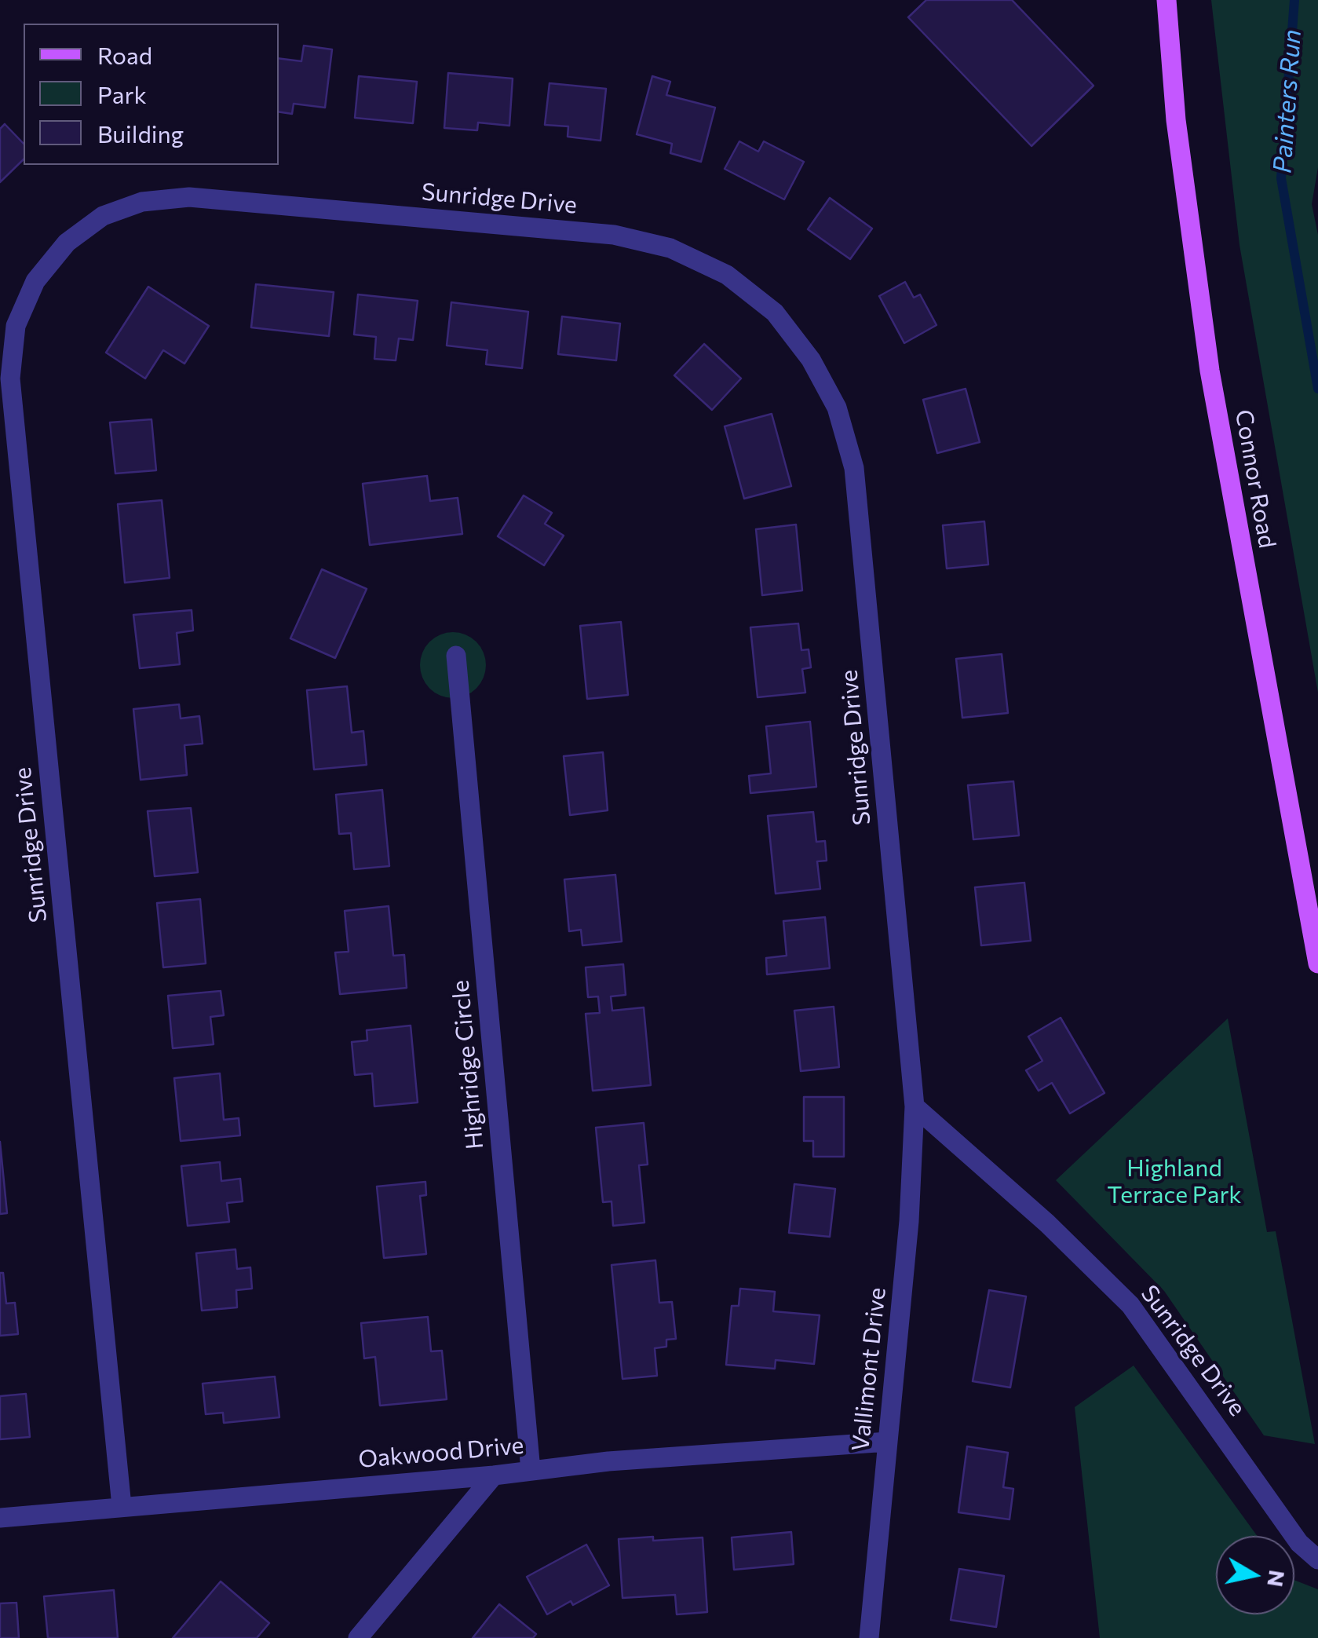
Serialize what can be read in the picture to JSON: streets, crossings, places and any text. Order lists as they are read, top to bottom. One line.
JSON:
{"streets":{"main road":["Connor Road"],"street":["Sunridge Drive","Highridge Circle","Vallimont Drive","Oakwood Drive"]},"crossings":[["Sunridge Drive","Vallimont Drive"],["Sunridge Drive","Oakwood Drive"],["Highridge Circle","Oakwood Drive"],["Vallimont Drive","Oakwood Drive"]],"water":["Painters Run"],"parks":["Highland Terrace Park"],"legend":["Road","Park","Building"],"north":"right"}
